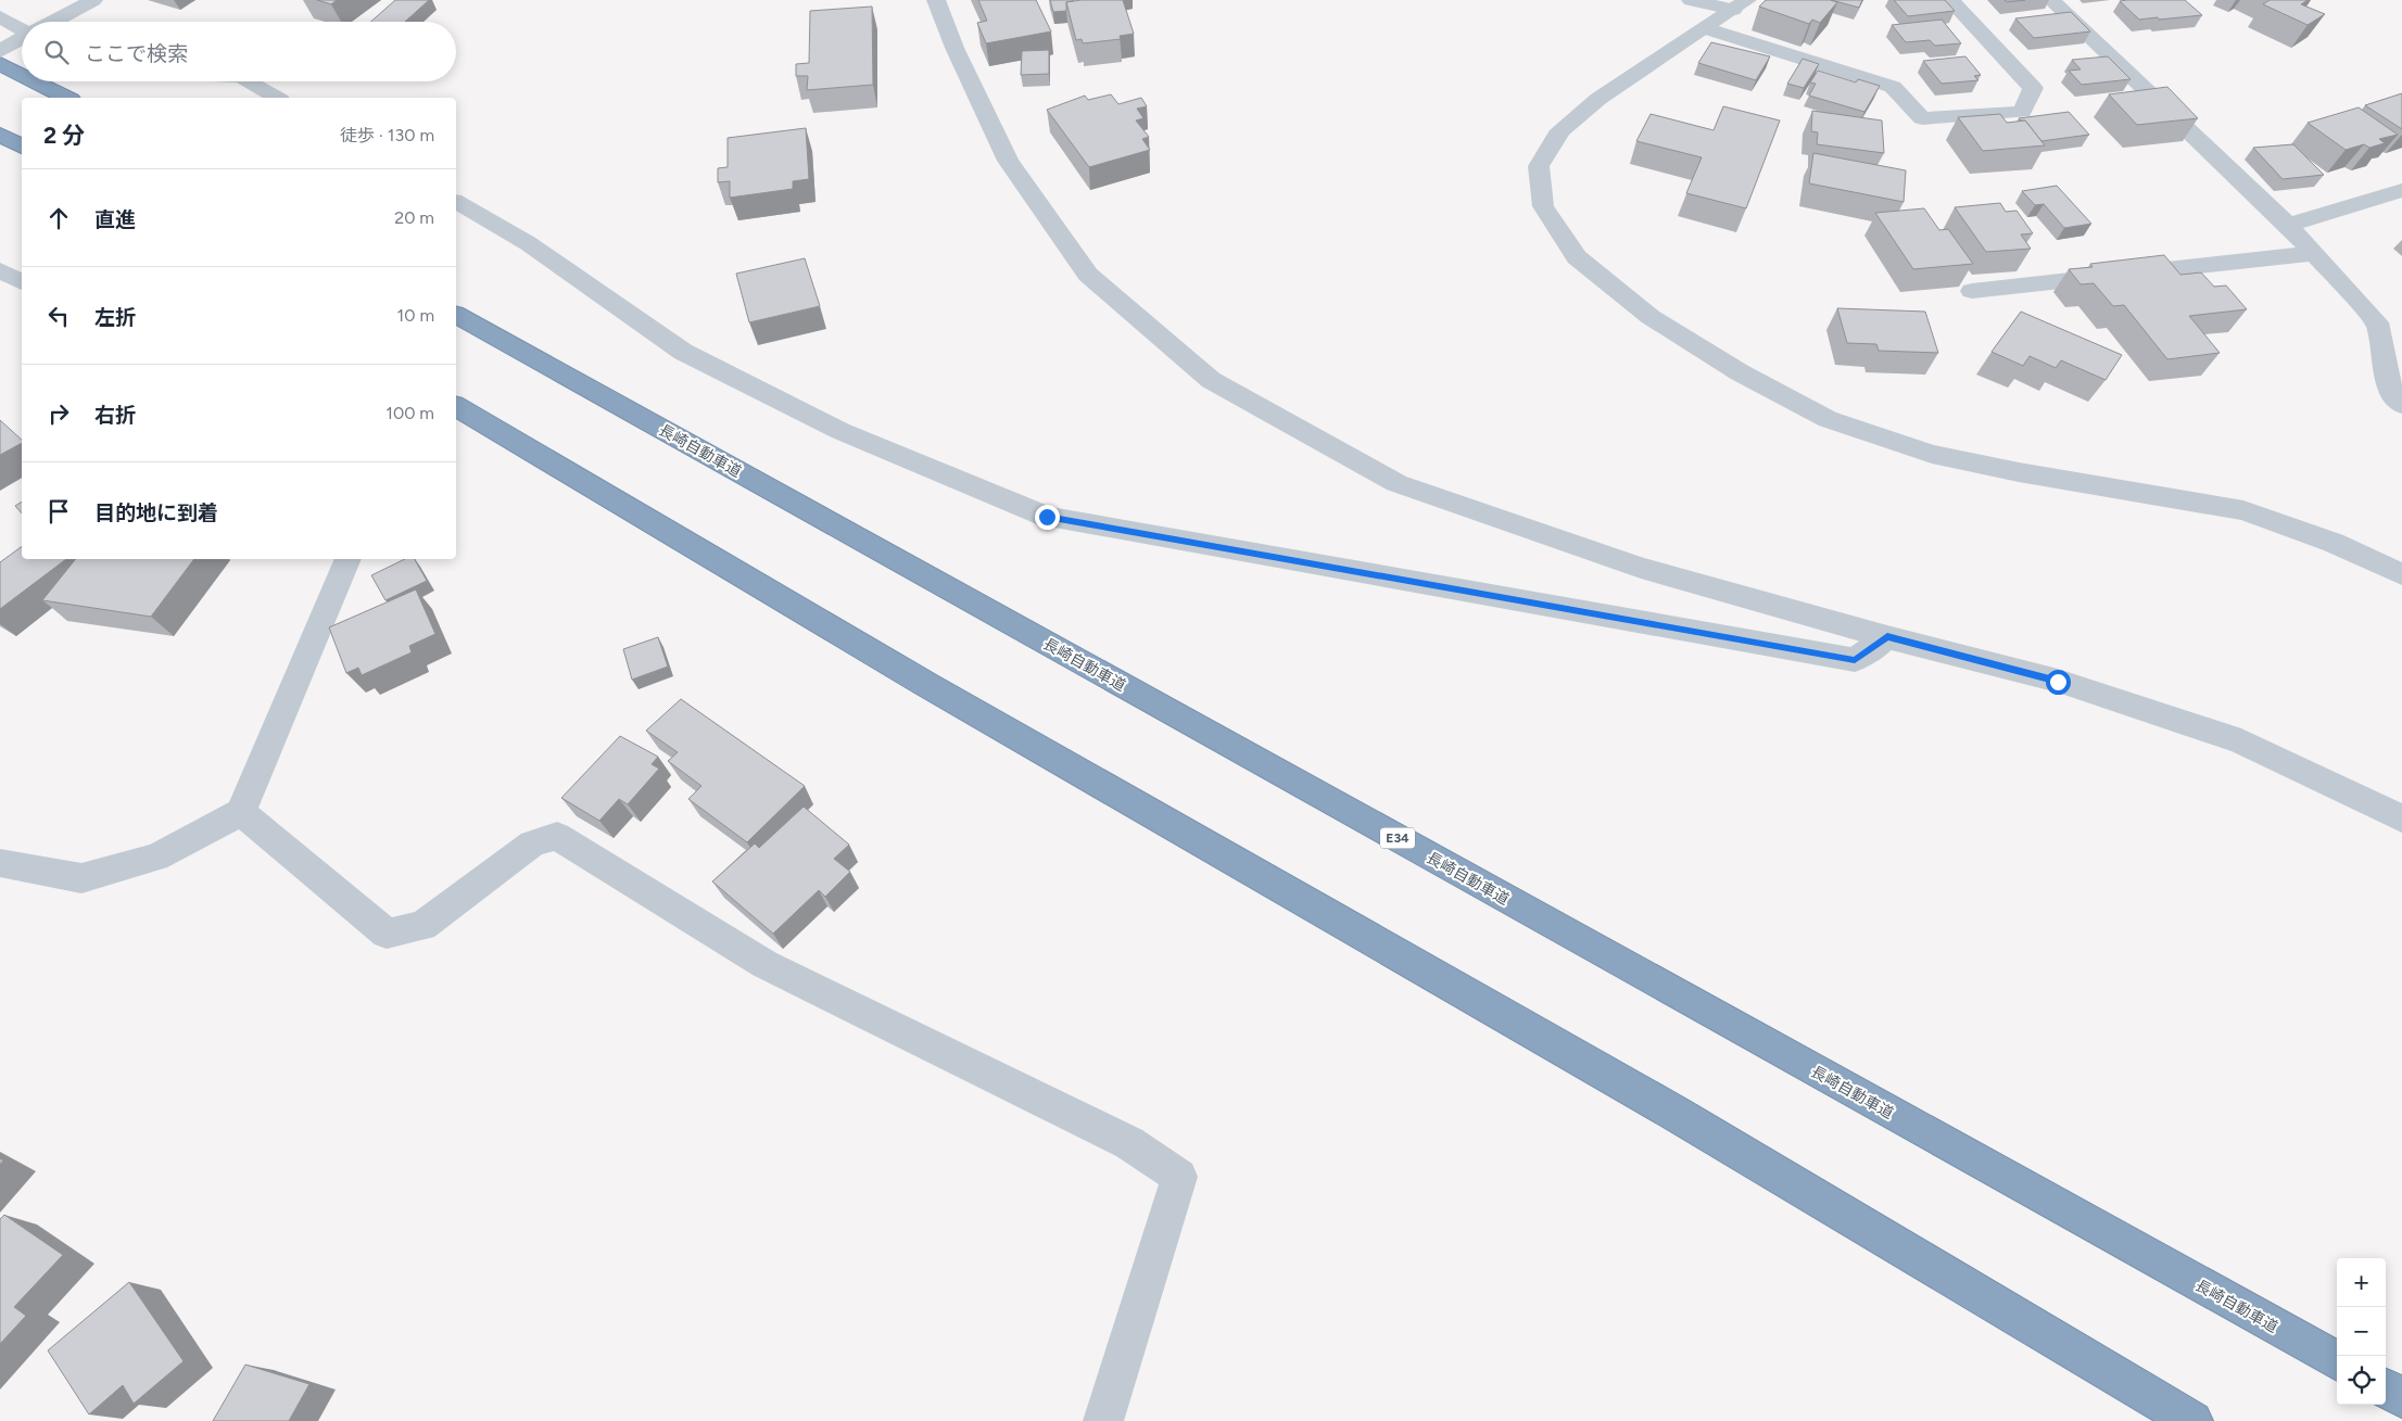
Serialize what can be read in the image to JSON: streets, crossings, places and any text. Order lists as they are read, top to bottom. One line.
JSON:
{"streets":{"highway":["長崎自動車道","E34"]},"page":{"search":"ここで検索","heading":["2 分","徒歩 · 130 m"],"list":[["直進","20 m"],["左折","10 m"],["右折","100 m"],"目的地に到着"],"map_buttons":["+","−"]}}
